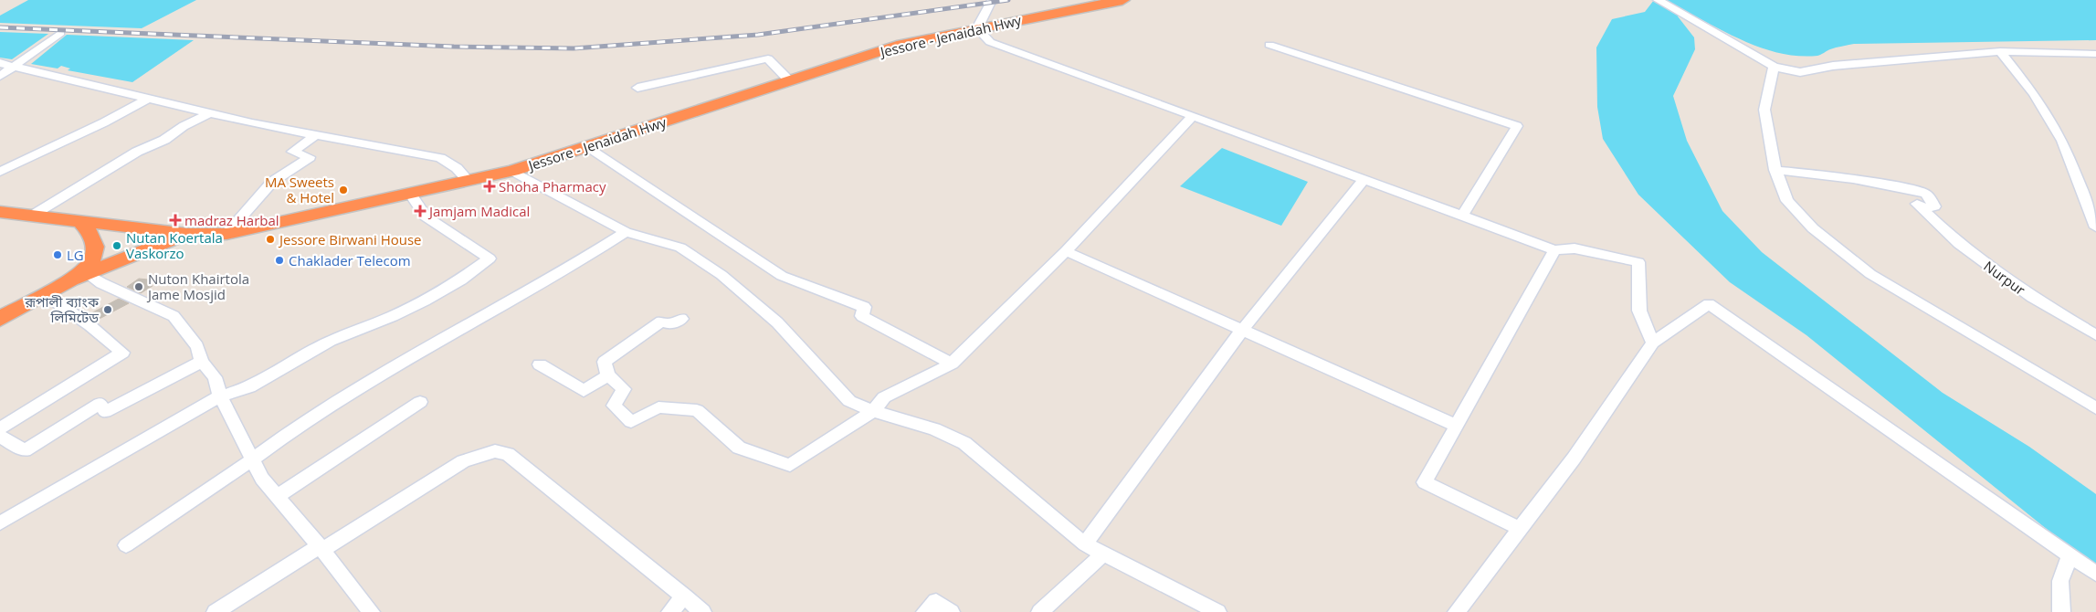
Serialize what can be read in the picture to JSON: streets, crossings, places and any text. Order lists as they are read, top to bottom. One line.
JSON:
{"streets":{"highway":["Jessore - Jenaidah Hwy"],"street":["Nurpur"]},"places":{"health":["Shoha Pharmacy","Jamjam Madical","madraz Harbal"],"other":["MA Sweets & Hotel","Jessore Birwani House","Nutan Koertala Vaskorzo","LG","Chaklader Telecom","Nuton Khairtola Jame Mosjid","রূপালী ব্যাংক লিমিটেড"]}}
